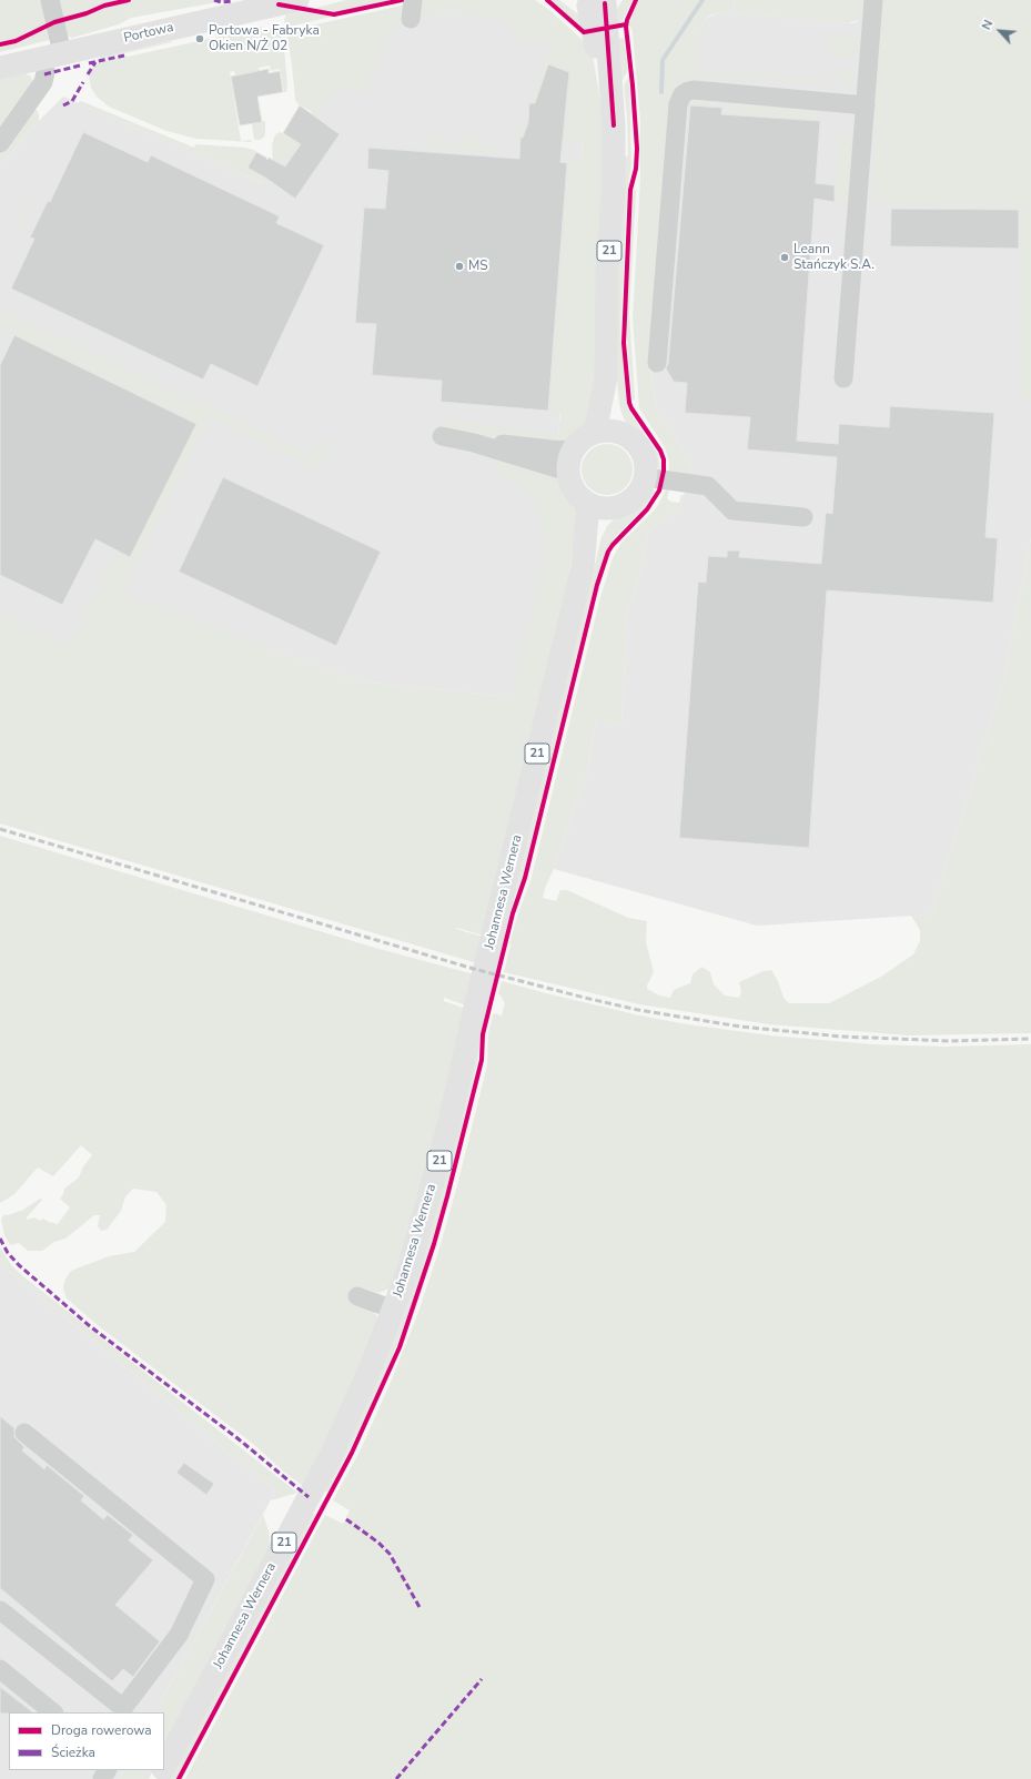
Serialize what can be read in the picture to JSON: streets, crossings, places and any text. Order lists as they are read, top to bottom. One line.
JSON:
{"streets":{"main road":["Portowa","21","Johannesa Wernera"]},"crossings":[["21","Johannesa Wernera"]],"places":["Portowa - Fabryka Okien N/Ż 02","Leann Stańczyk S.A.","MS"],"legend":["Droga rowerowa","Ścieżka"],"north":"top left"}
